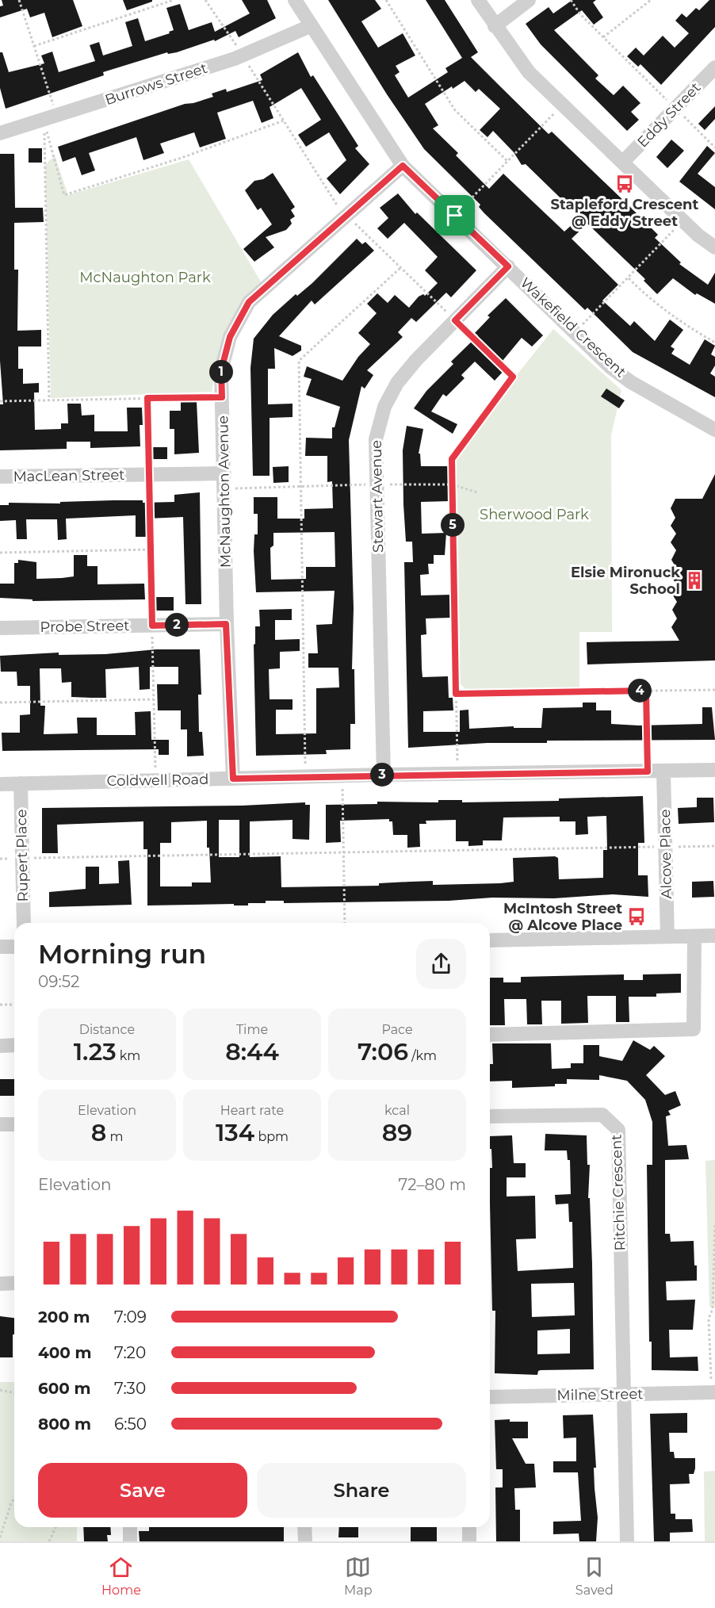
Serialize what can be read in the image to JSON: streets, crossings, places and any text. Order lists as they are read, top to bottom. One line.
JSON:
{"streets":{"street":["Burrows Street","Eddy Street","Wakefield Crescent","MacLean Street","McNaughton Avenue","Stewart Avenue","Probe Street","Coldwell Road","Alcove Place","Rupert Place","Ritchie Crescent","Milne Street"]},"crossings":[["Burrows Street","Wakefield Crescent"],["Wakefield Crescent","McNaughton Avenue"],["Wakefield Crescent","Stewart Avenue"],["MacLean Street","McNaughton Avenue"],["McNaughton Avenue","Probe Street"],["McNaughton Avenue","Coldwell Road"],["Stewart Avenue","Coldwell Road"],["Coldwell Road","Alcove Place"],["Coldwell Road","Rupert Place"],["Ritchie Crescent","Milne Street"]],"parks":["McNaughton Park","Sherwood Park"],"places":{"bus stop":["Stapleford Crescent @ Eddy Street","McIntosh Street @ Alcove Place"],"building":["Elsie Mironuck School"]},"page":{"pins":["1","5","2","4","3"],"heading":["Morning run","09:52"],"stats":[["Distance","1.23 km"],["Time","8:44"],["Pace","7:06 /km"],["Elevation","8 m"],["Heart rate","134 bpm"],["kcal","89"]],"chart":["Elevation","72–80 m"],"list":[{"name":"200 m","note":"7:09"},{"name":"400 m","note":"7:20"},{"name":"600 m","note":"7:30"},{"name":"800 m","note":"6:50"}],"buttons":["Save","Share"],"tabs":["Home","Map","Saved"]}}
